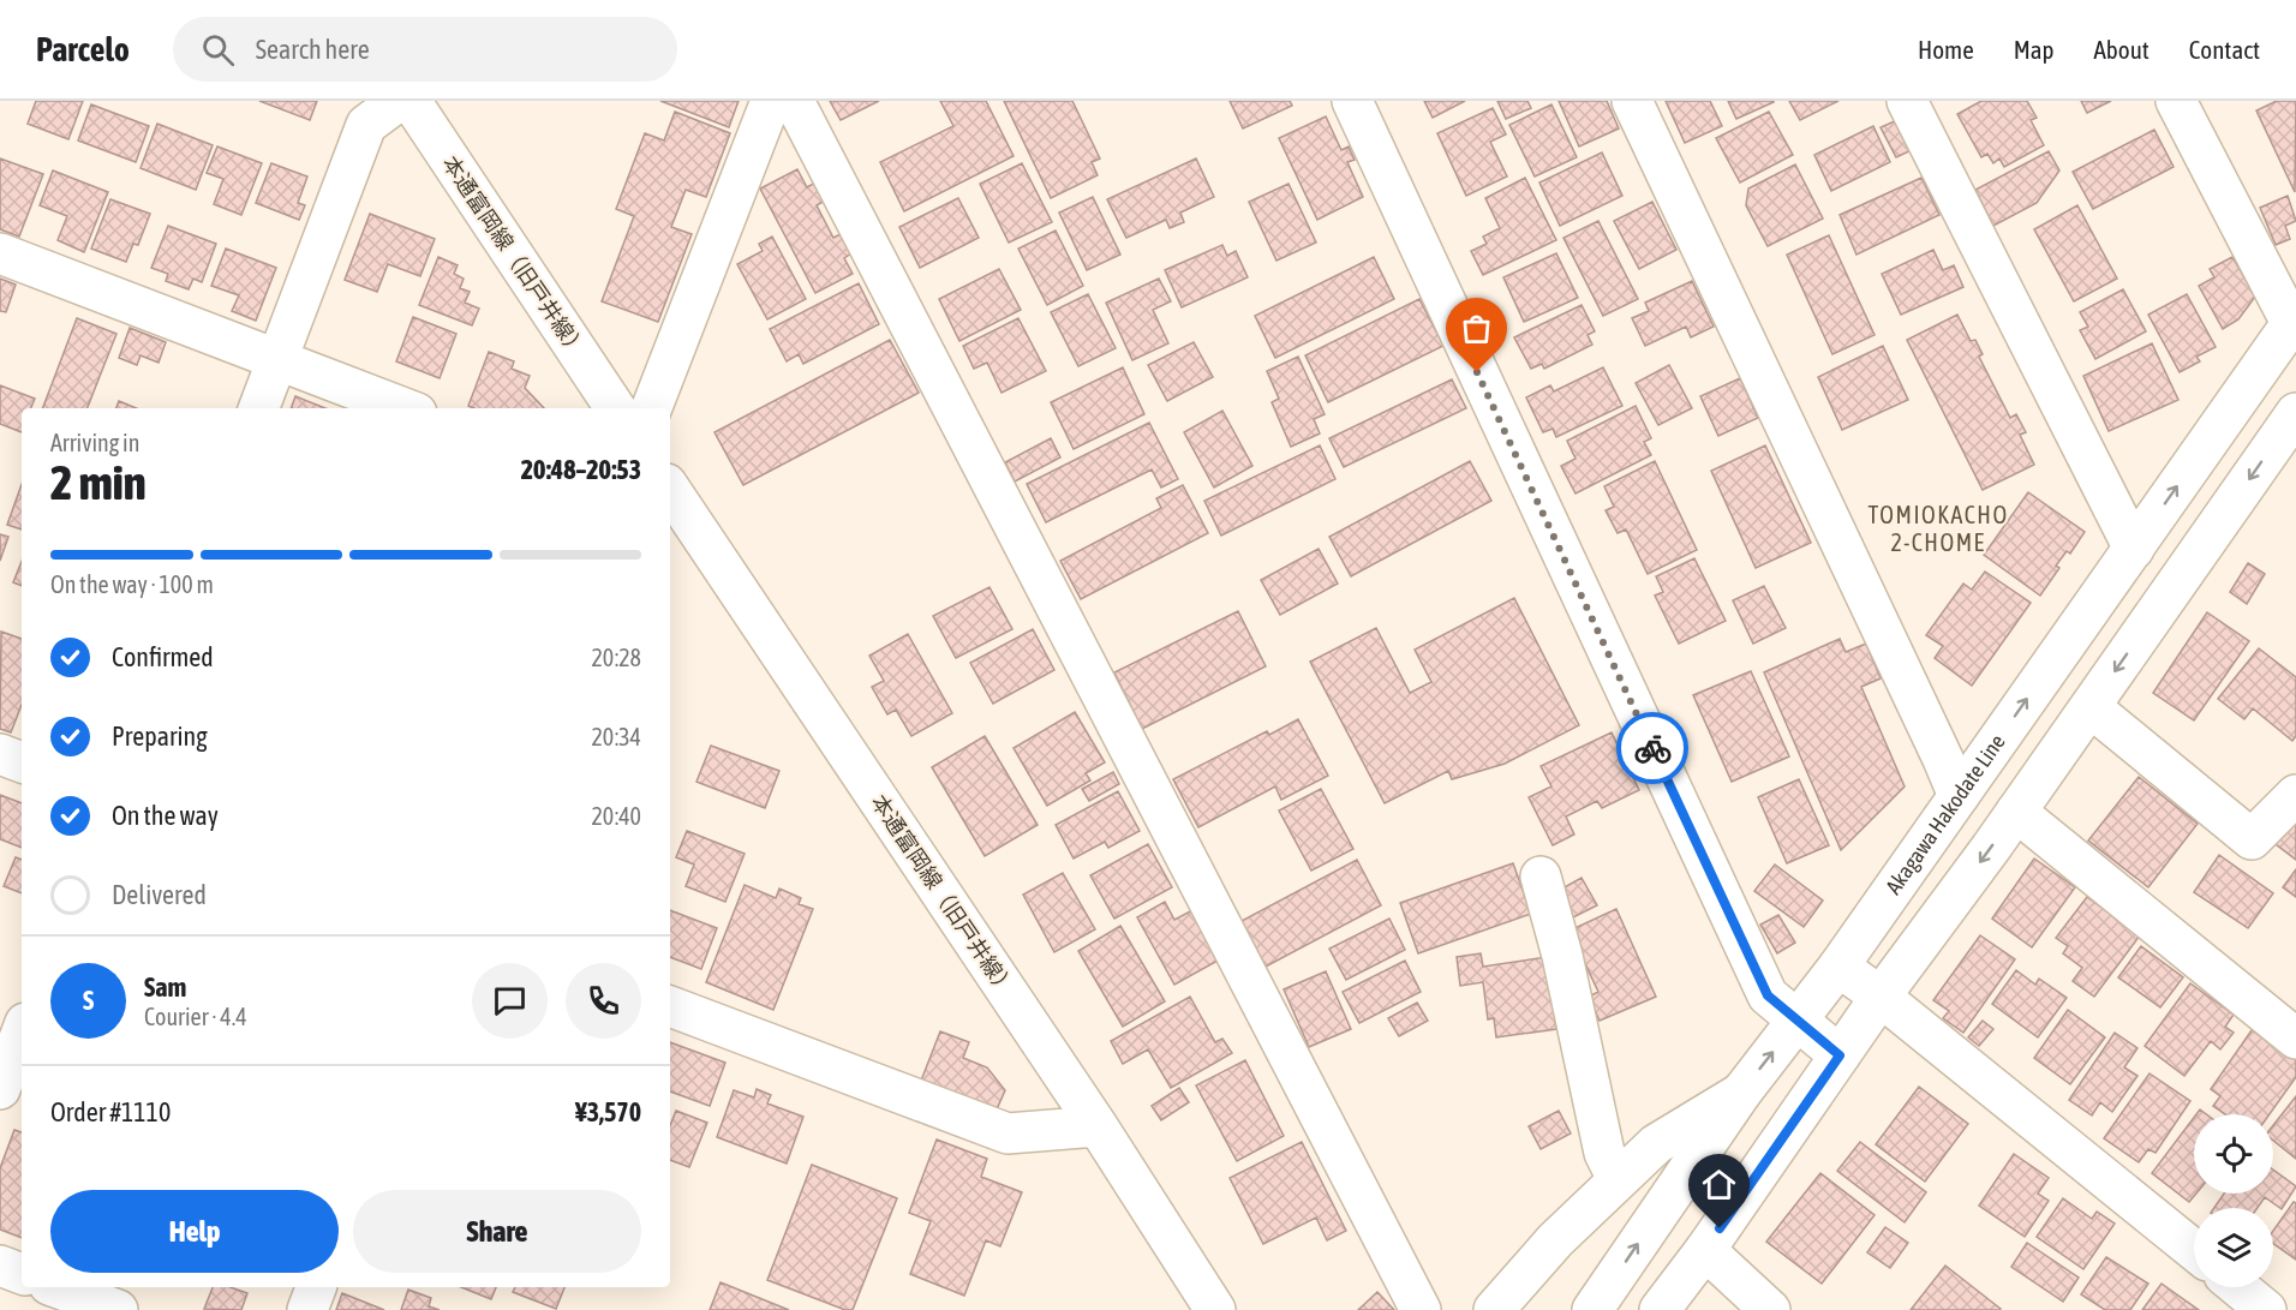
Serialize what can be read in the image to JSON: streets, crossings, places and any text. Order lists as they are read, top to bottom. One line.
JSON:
{"streets":{"street":["本通富岡線（旧戸井線）","Akagawa Hakodate Line"]},"districts":["TOMIOKACHO 2-CHOME"],"page":{"header":"Parcelo","search":"Search here","nav":["Home","Map","About","Contact"],"heading":["2 min","Arriving in","20:48–20:53"],"panel":["Sam","Courier · 4.4","Order #1110","¥3,570"],"bar":"On the way · 100 m","list":[["Confirmed","20:28"],["Preparing","20:34"],["On the way","20:40"],"Delivered"],"round":"S","buttons":["Help","Share"]}}
